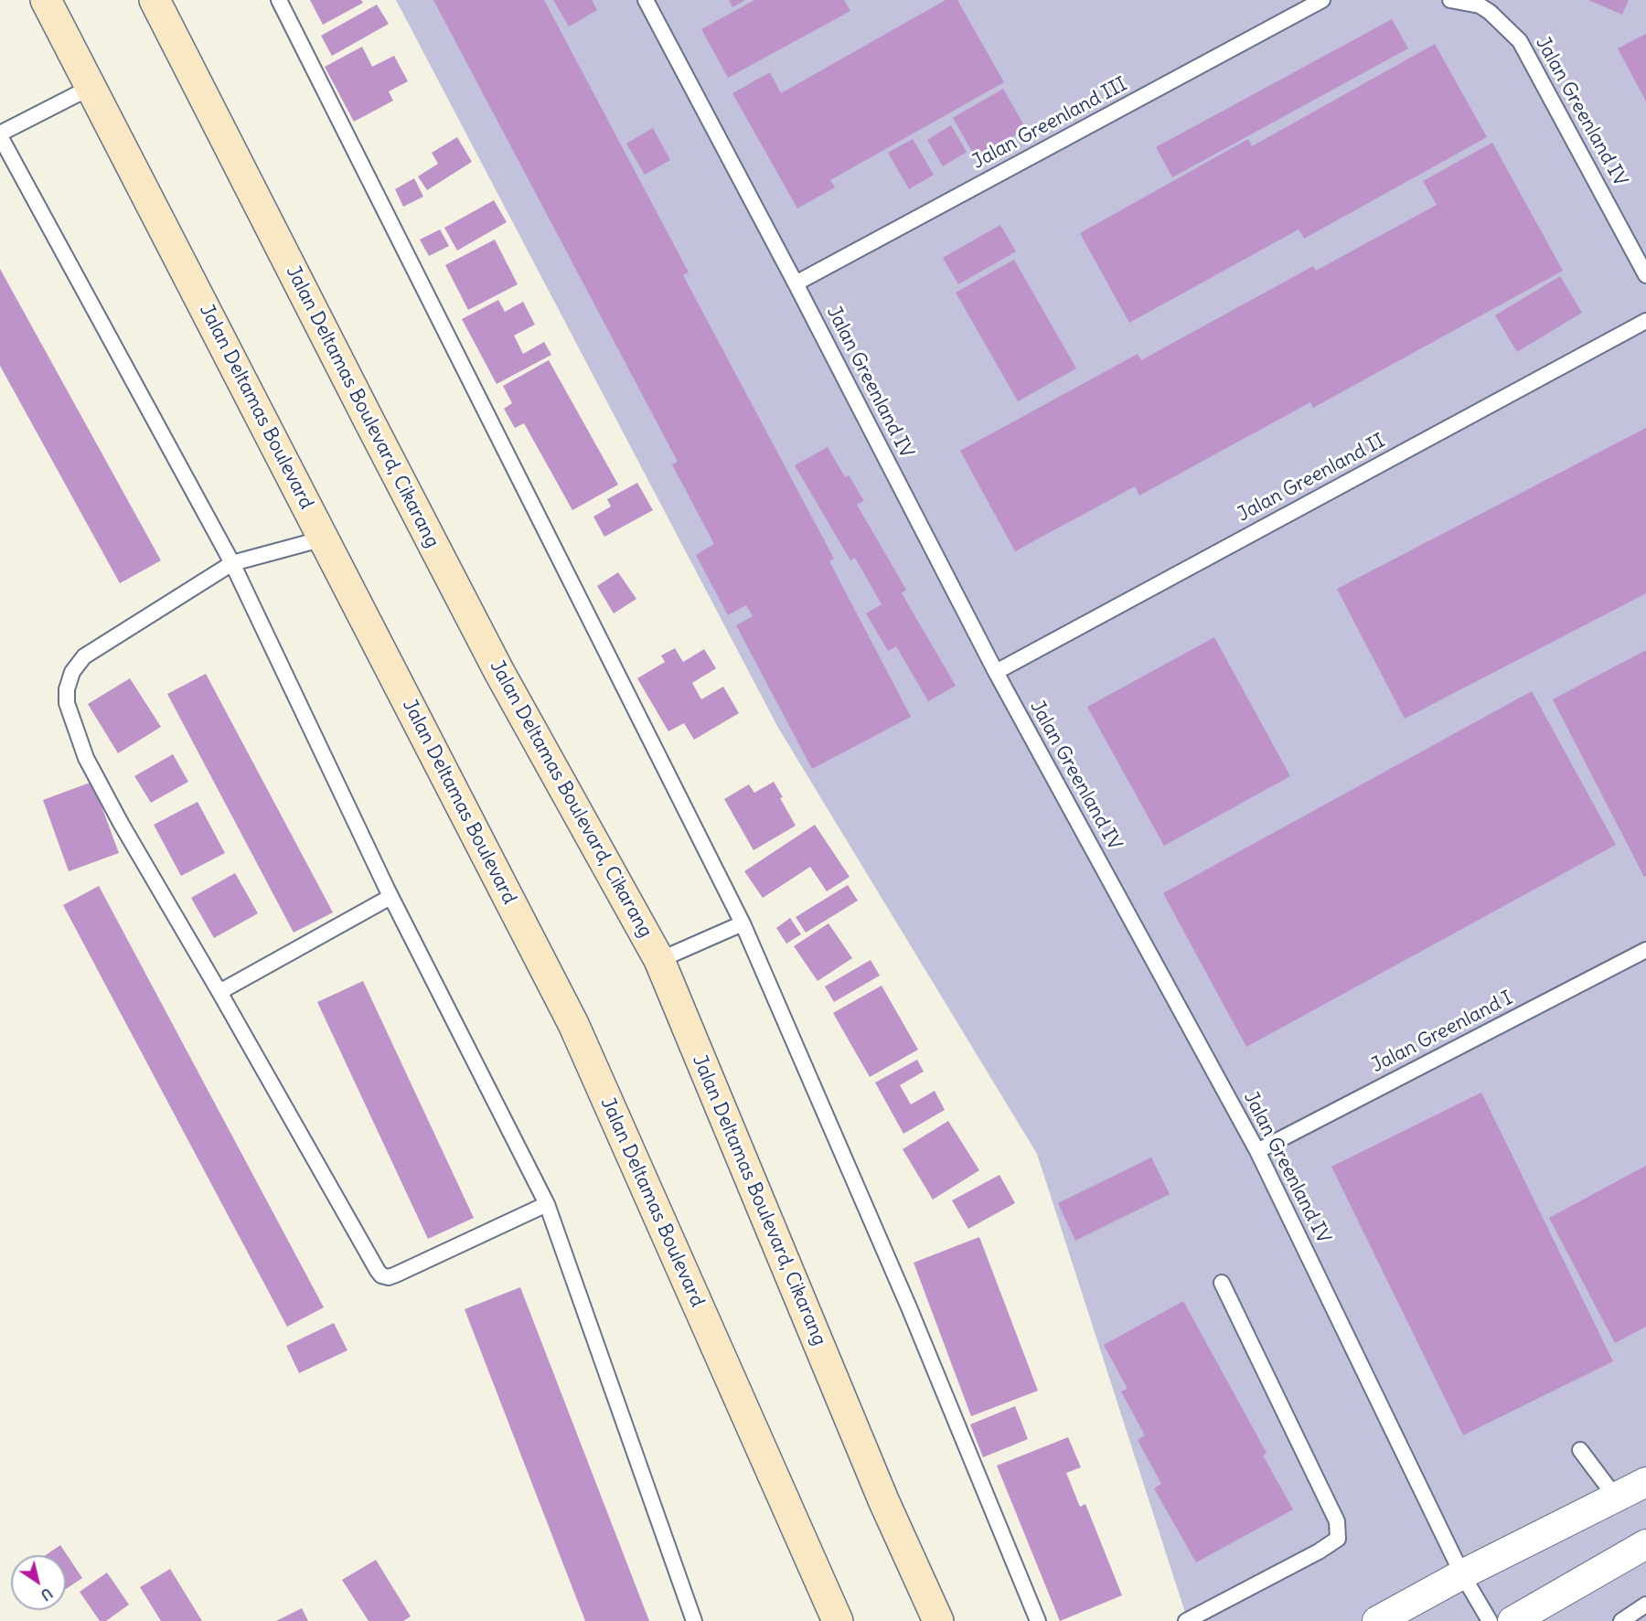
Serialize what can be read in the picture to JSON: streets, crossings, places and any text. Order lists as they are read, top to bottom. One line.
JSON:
{"streets":{"street":["Jalan Deltamas Boulevard","Jalan Deltamas Boulevard, Cikarang"],"lane":["Jalan Greenland IV","Jalan Greenland III","Jalan Greenland II","Jalan Greenland I"]},"crossings":[["Jalan Greenland IV","Jalan Greenland III"],["Jalan Greenland IV","Jalan Greenland II"],["Jalan Greenland IV","Jalan Greenland I"]],"north":"bottom right"}
